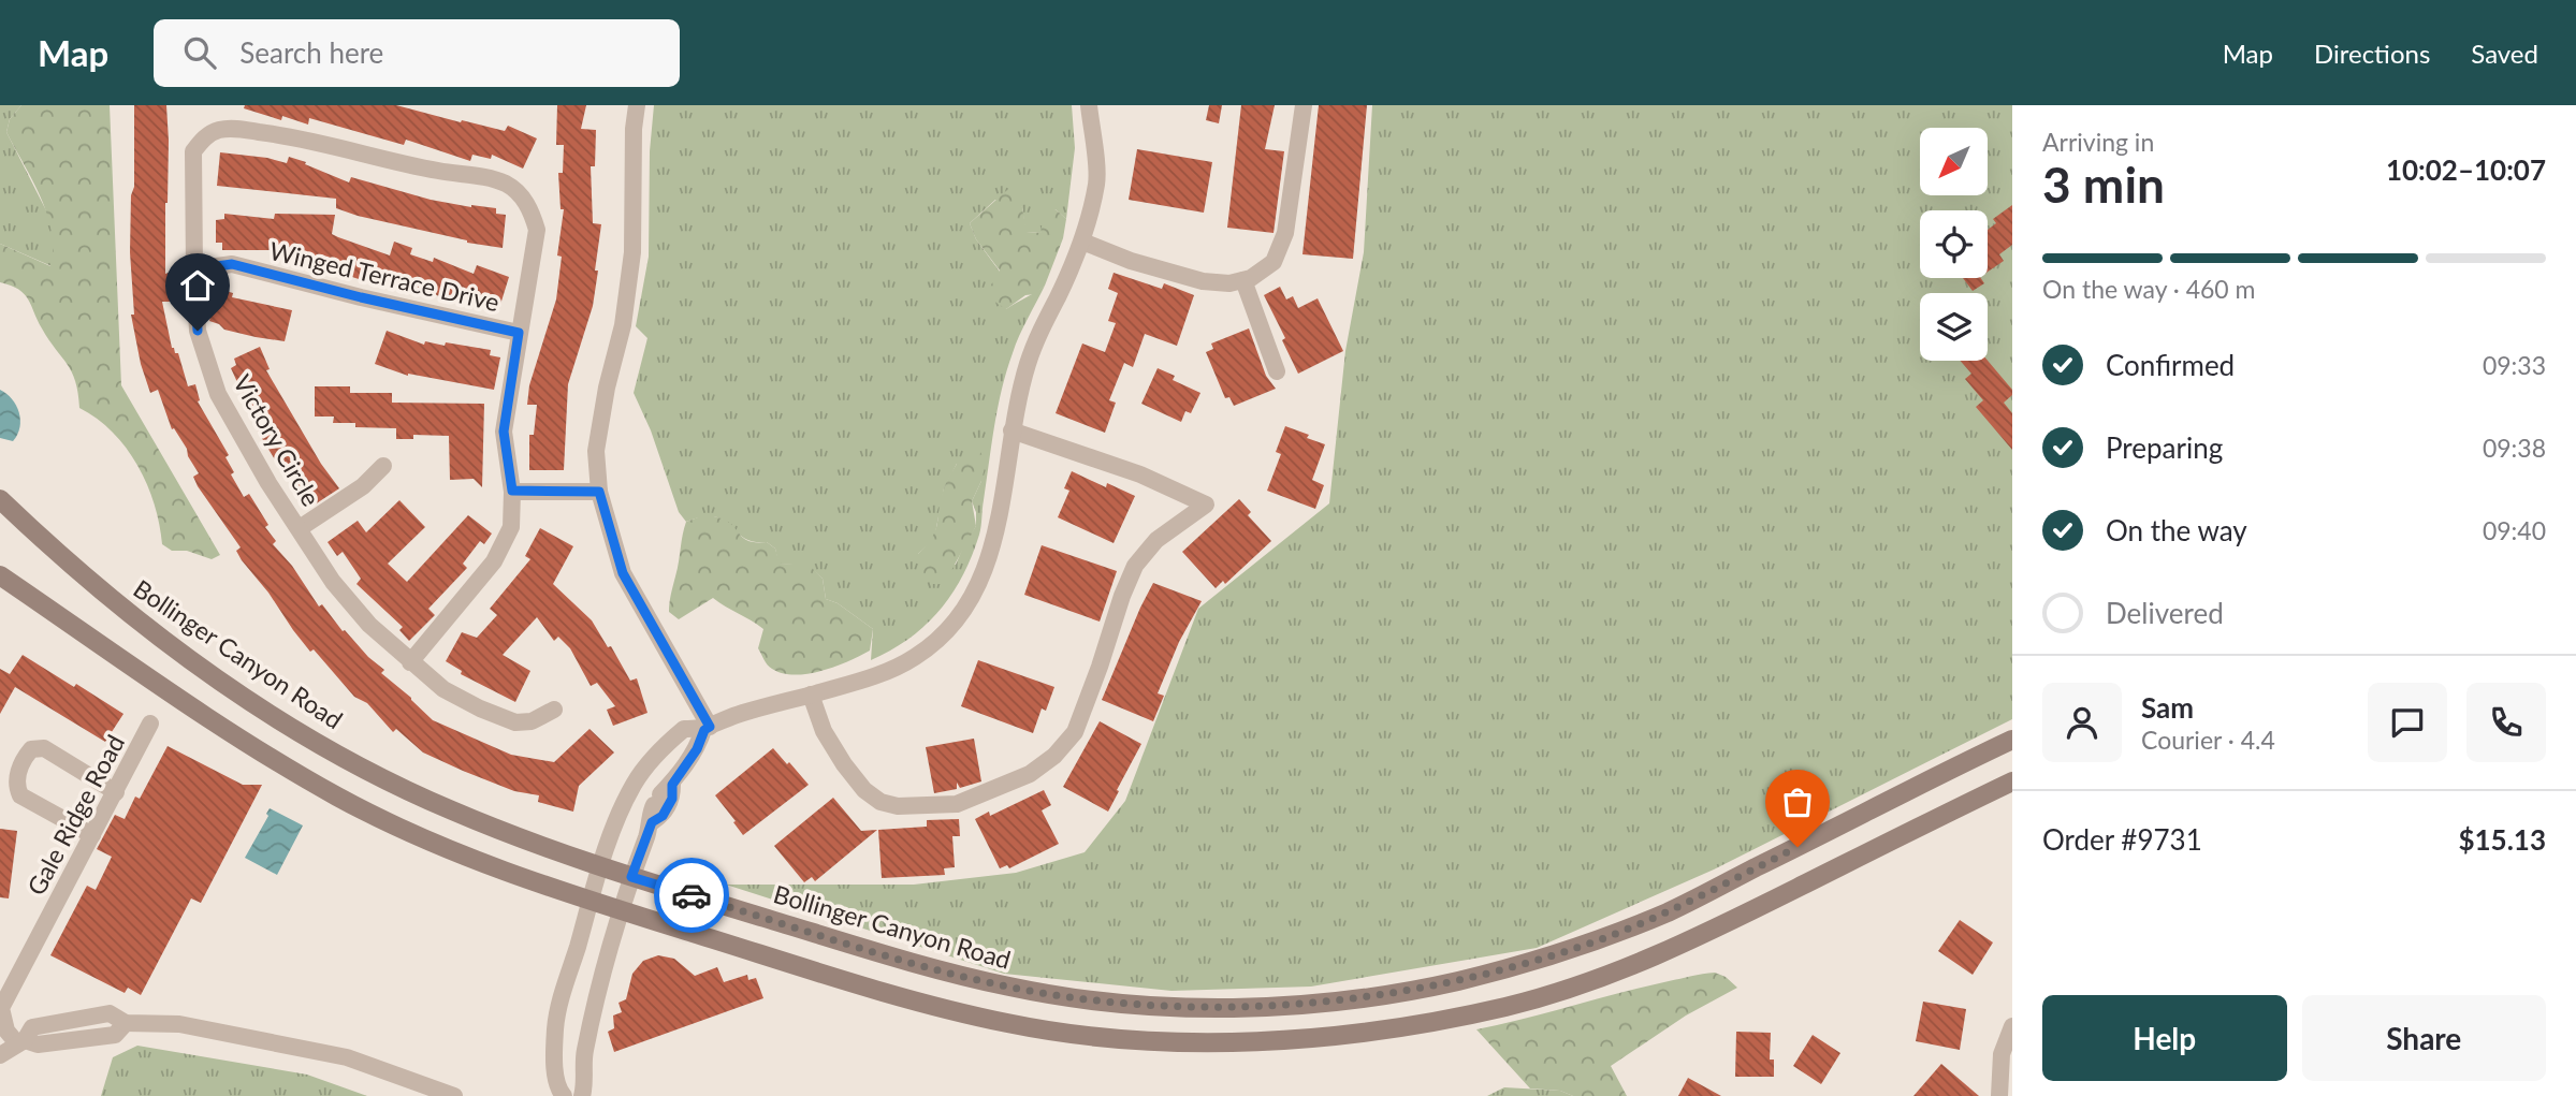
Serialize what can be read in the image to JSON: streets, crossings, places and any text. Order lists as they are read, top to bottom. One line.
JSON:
{"streets":{"main road":["Bollinger Canyon Road"],"street":["Winged Terrace Drive","Victory Circle","Gale Ridge Road"]},"crossings":[["Winged Terrace Drive","Victory Circle"]],"north":"bottom left","page":{"header":"Map","search":"Search here","nav":["Map","Directions","Saved"],"heading":["3 min","Arriving in","10:02–10:07"],"panel":["Sam","Courier · 4.4","Order #9731","$15.13"],"bar":"On the way · 460 m","list":[["Confirmed","09:33"],["Preparing","09:38"],["On the way","09:40"],"Delivered"],"buttons":["Help","Share"]}}
